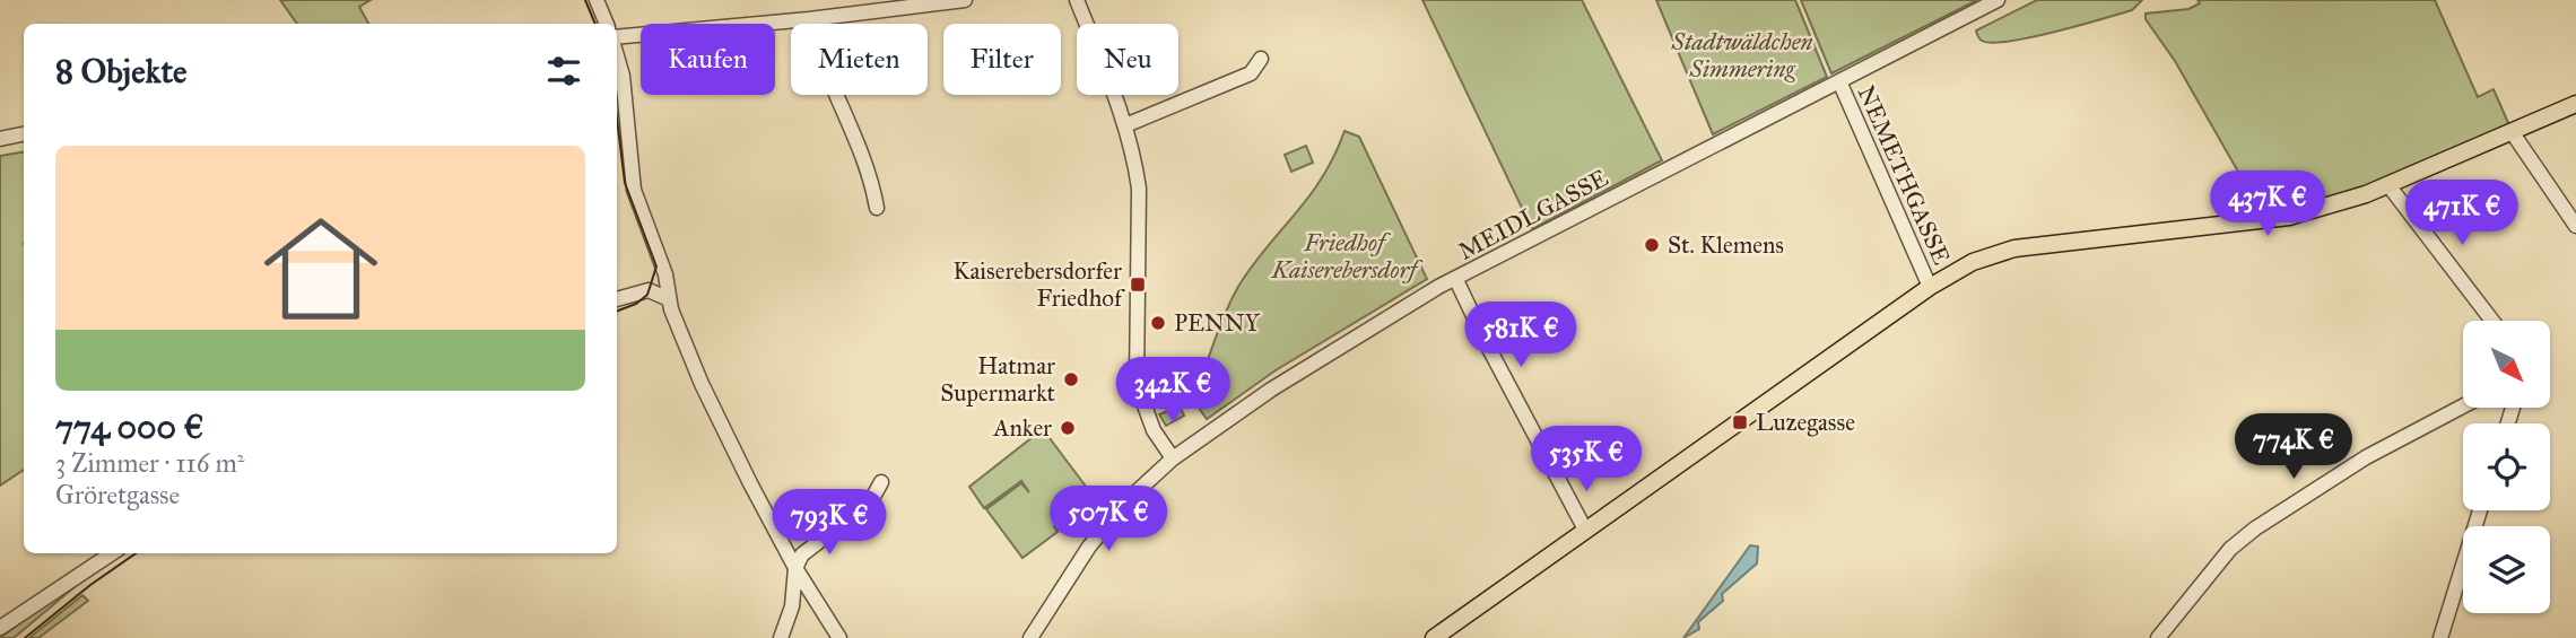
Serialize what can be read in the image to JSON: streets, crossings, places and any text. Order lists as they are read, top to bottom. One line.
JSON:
{"streets":{"street":["NEMETHGASSE","MEIDLGASSE"]},"crossings":[["NEMETHGASSE","MEIDLGASSE"]],"parks":["Stadtwäldchen Simmering","Friedhof Kaiserebersdorf"],"places":{"other":["St. Klemens","PENNY","Hatmar Supermarkt","Anker"],"transit":["Kaiserebersdorfer Friedhof","Luzegasse"]},"north":"bottom right","page":{"chip":["Kaufen","Mieten","Filter","Neu"],"heading":"8 Objekte","list":[{"name":"774 000 €","note":"3 Zimmer · 116 m² · Gröretgasse"}],"price":["437K €","471K €","581K €","342K €","774K €","535K €","507K €","793K €"]}}
